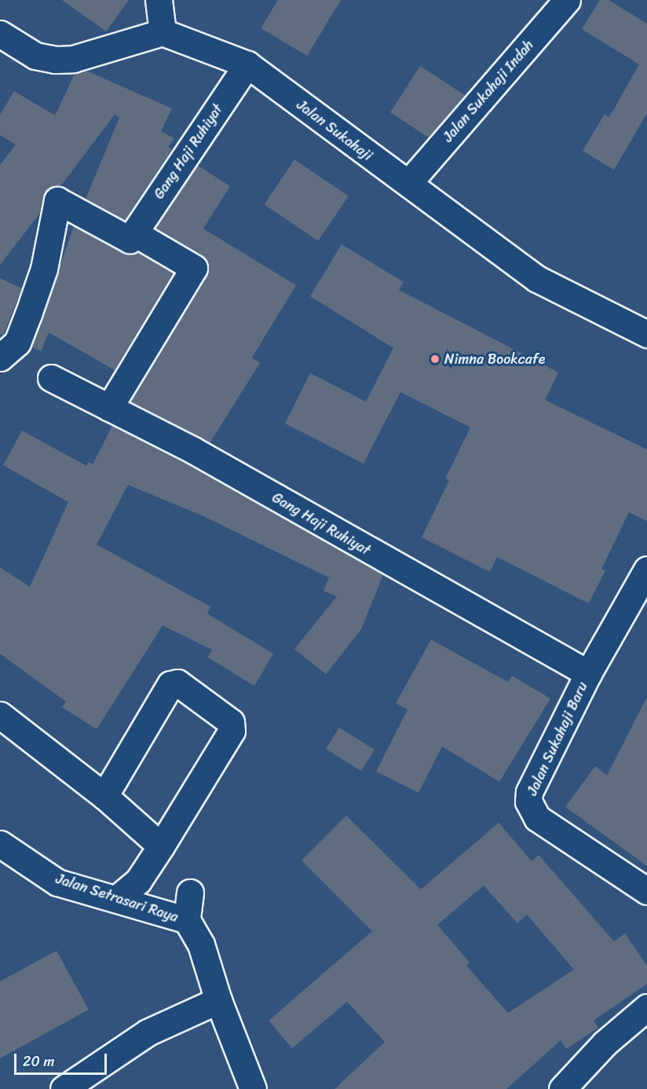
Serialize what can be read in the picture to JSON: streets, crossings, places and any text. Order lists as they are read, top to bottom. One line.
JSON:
{"streets":{"street":["Jalan Sukahaji Indah","Jalan Sukahaji","Gang Haji Ruhiyat","Jalan Sukahaji Baru","Jalan Setrasari Raya"]},"crossings":[["Jalan Sukahaji Indah","Jalan Sukahaji"],["Jalan Sukahaji","Gang Haji Ruhiyat"],["Gang Haji Ruhiyat","Jalan Sukahaji Baru"]],"places":["Nimna Bookcafe"],"scale_bar":"20 m"}
